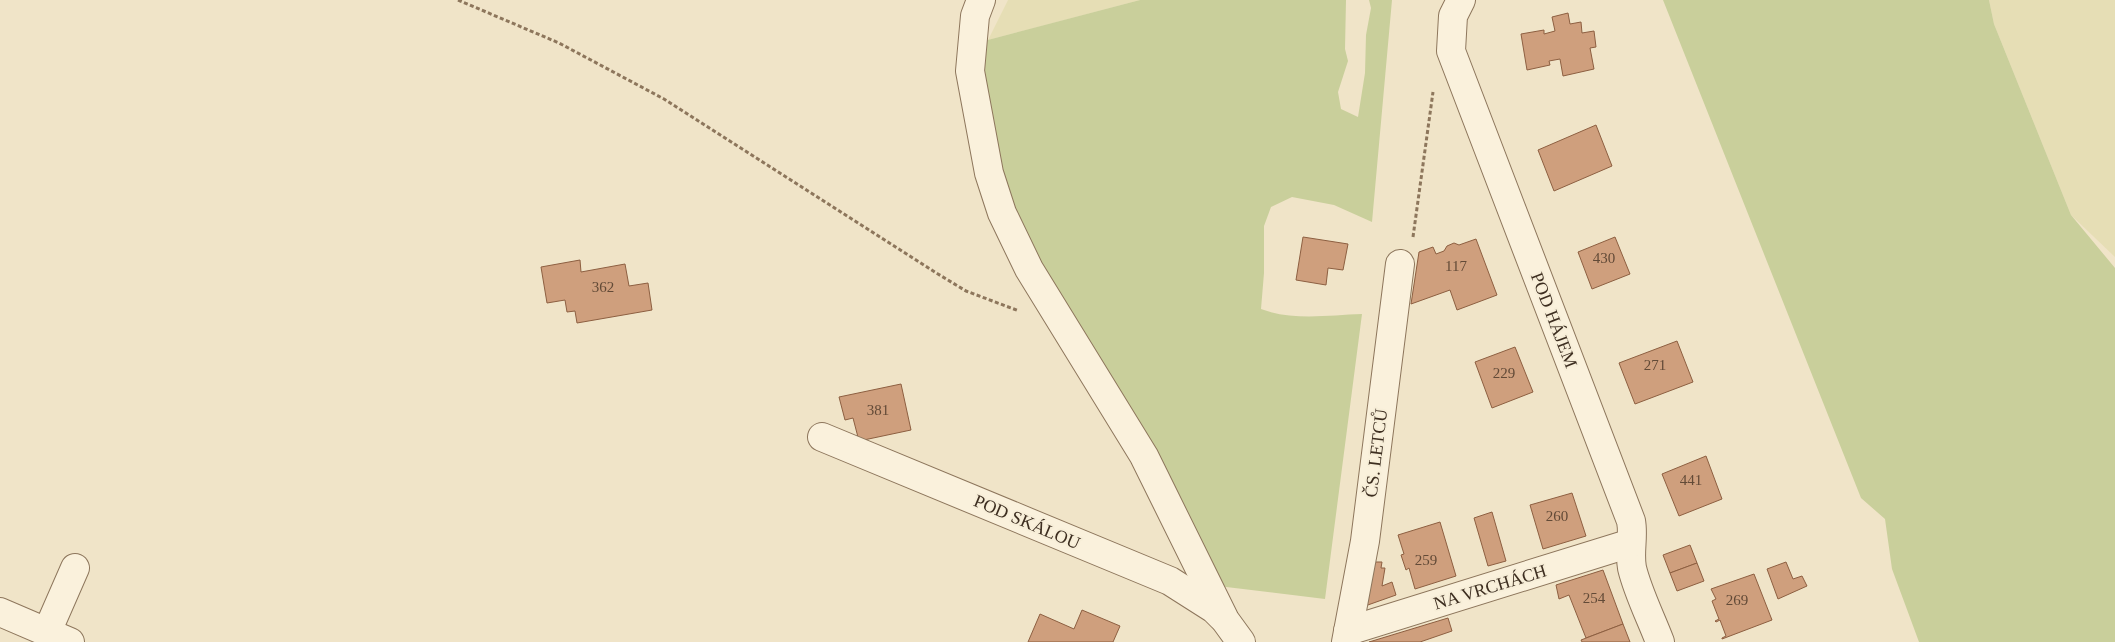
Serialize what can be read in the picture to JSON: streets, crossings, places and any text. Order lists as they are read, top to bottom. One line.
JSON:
{"streets":{"street":["POD HÁJEM","ČS. LETCŮ","POD SKÁLOU","NA VRCHÁCH"]},"crossings":[["POD HÁJEM","NA VRCHÁCH"],["ČS. LETCŮ","NA VRCHÁCH"]],"house_numbers":["430","117","362","271","229","381","441","260","259","254","269"]}
